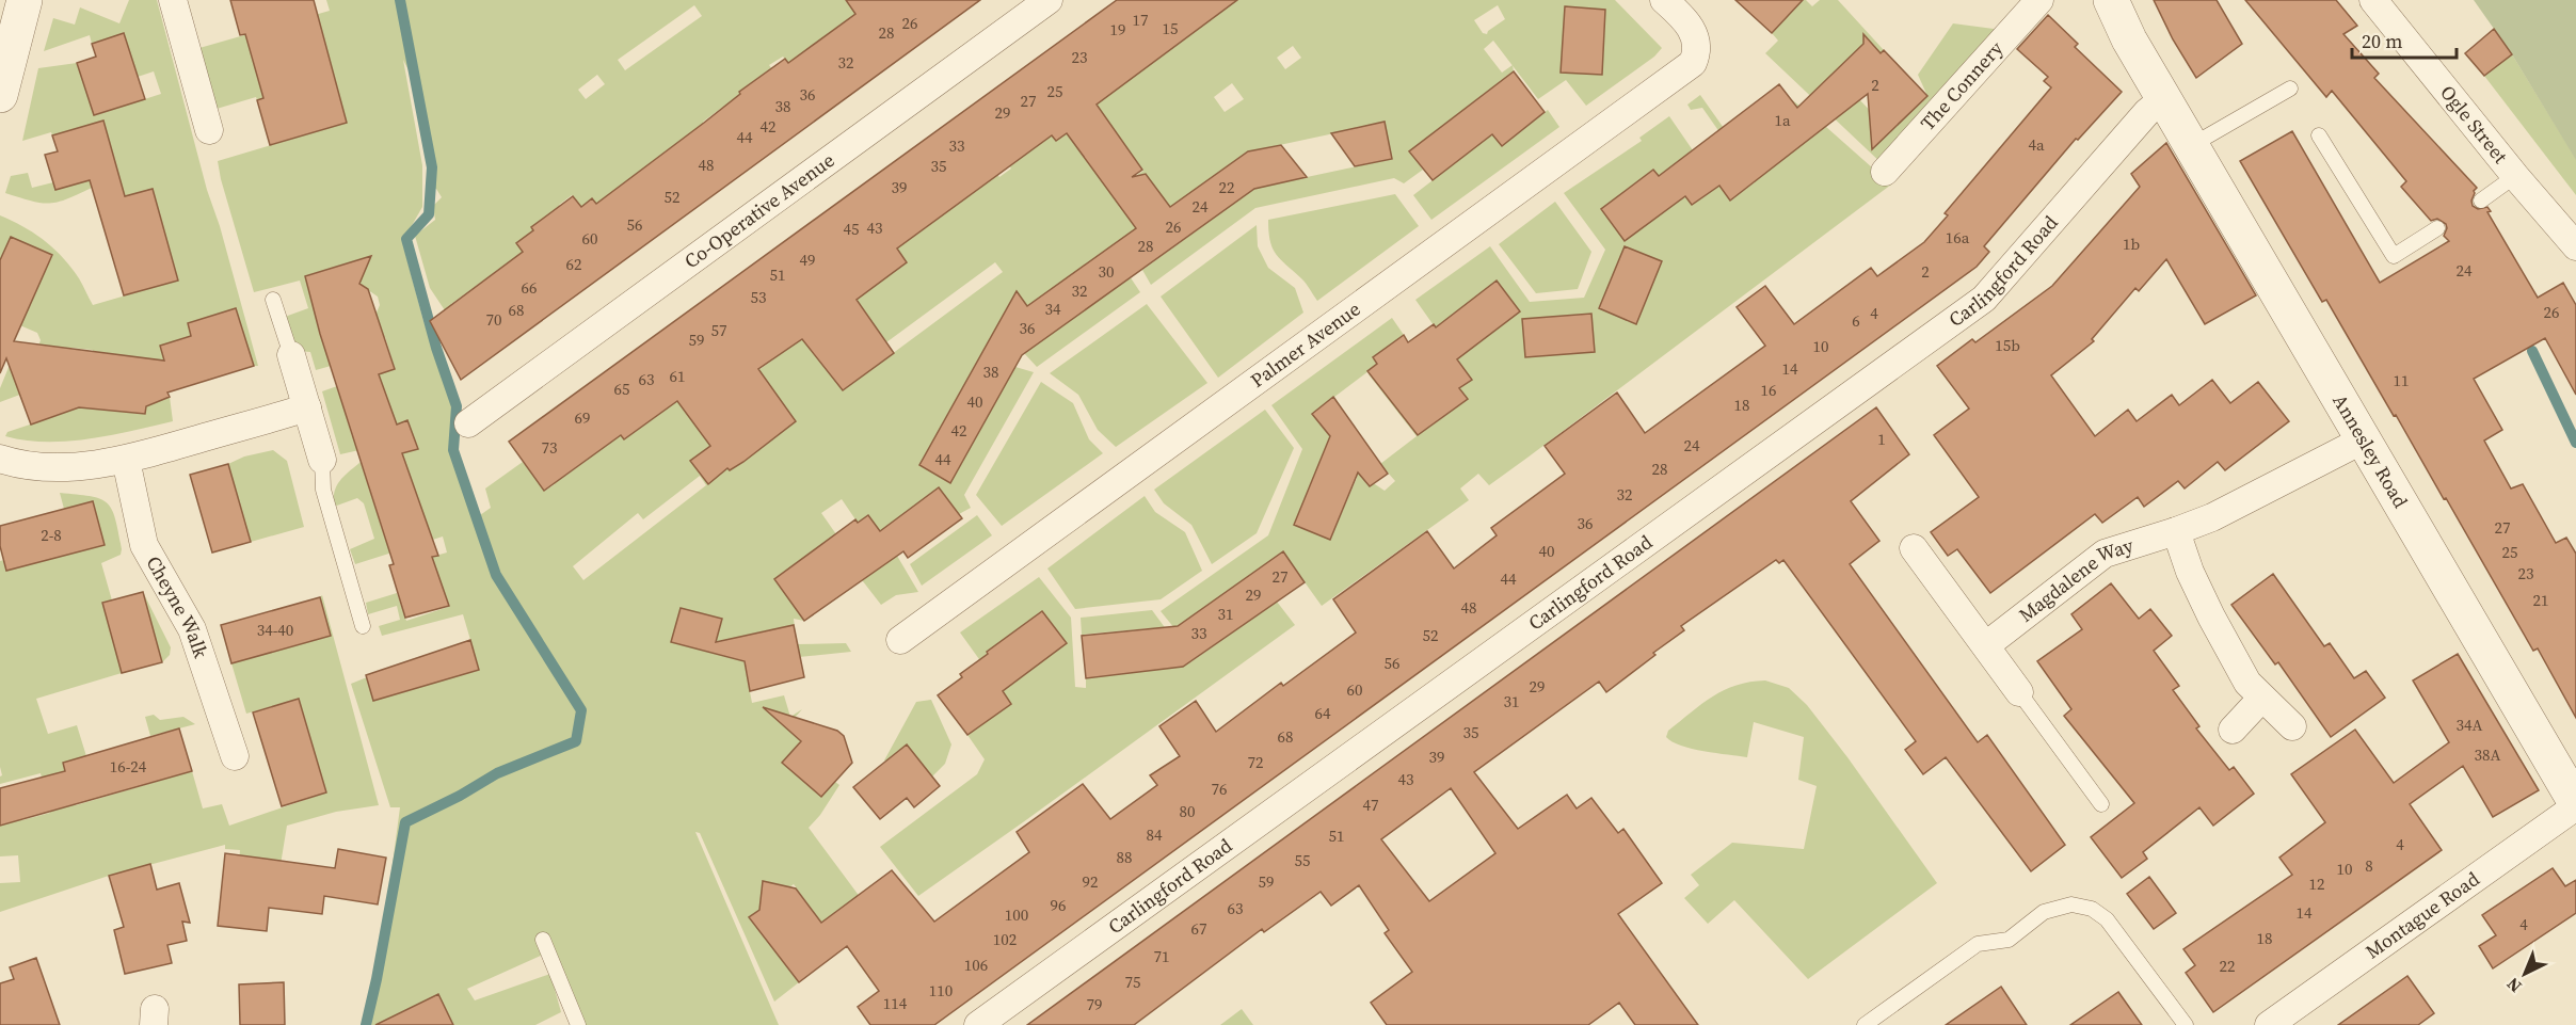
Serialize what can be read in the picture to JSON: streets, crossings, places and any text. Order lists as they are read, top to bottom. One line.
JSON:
{"streets":{"street":["The Connery","Ogle Street","Co-Operative Avenue","Carlingford Road","Palmer Avenue","Annesley Road","Magdalene Way","Cheyne Walk","Montague Road"]},"crossings":[["Carlingford Road","Annesley Road"],["Annesley Road","Magdalene Way"],["Annesley Road","Montague Road"]],"house_numbers":["17","26","15","19","28","23","32","2","25","36","27","38","29","1a","42","44","4a","33","48","35","39","22","52","24","56","26","43","45","16a","60","1b","28","49","62","24","30","2","51","66","32","53","34","68","26","4","70","6","36","57","59","15b","10","14","38","61","63","11","65","16","40","18","69","42","1","24","73","44","28","32","36","27","2-8","40","25","23","27","44","29","21","48","31","34-40","33","52","56","29","60","31","64","34A","35","68","38A","39","72","16-24","43","76","47","80","84","51","4","88","55","8","10","92","59","12","96","63","14","100","4","67","18","102","71","106","22","75","110","114","79"],"scale_bar":"20 m","north":"bottom left"}
